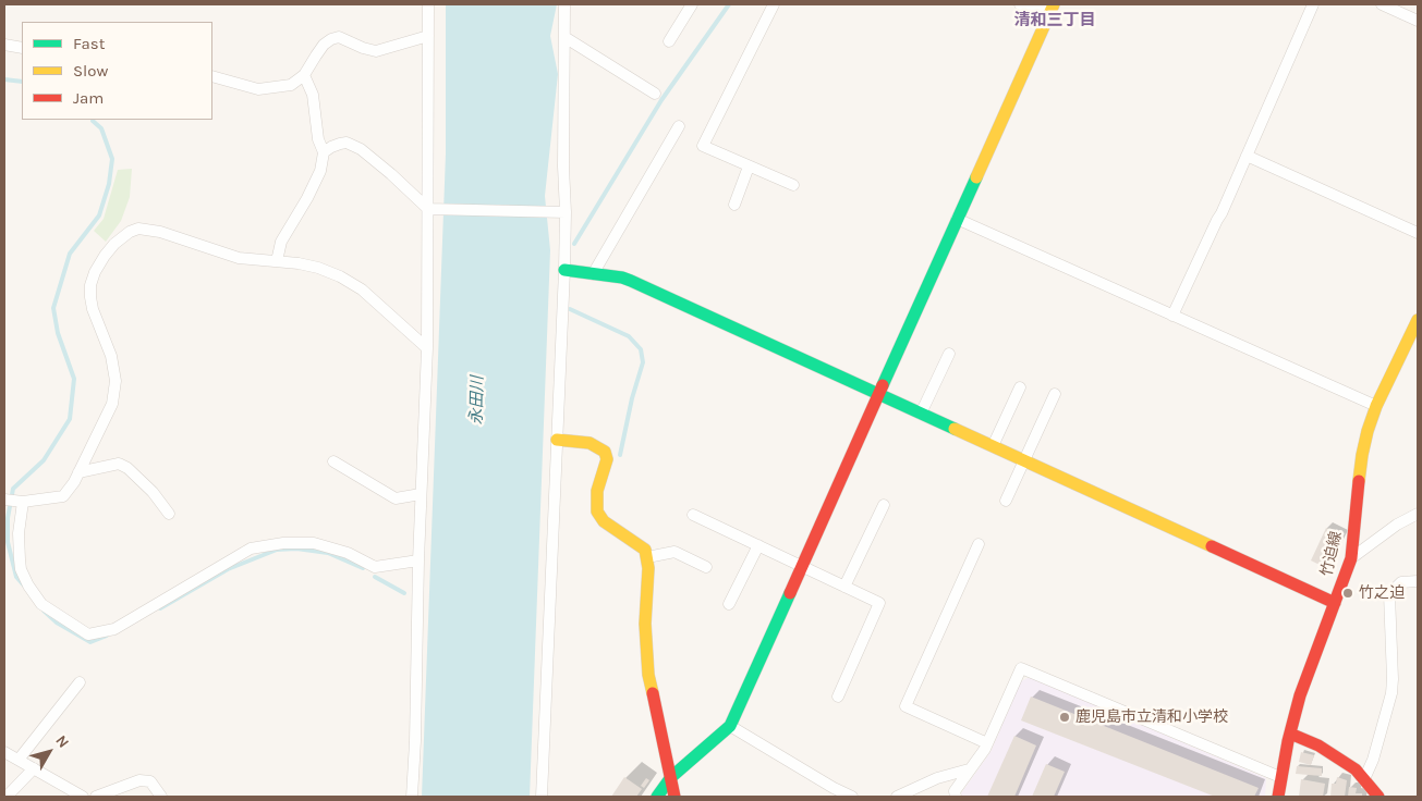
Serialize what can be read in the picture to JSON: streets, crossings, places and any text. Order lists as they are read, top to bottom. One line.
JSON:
{"streets":{"street":["竹迫線"]},"districts":["清和三丁目"],"water":["永田川"],"places":["竹之迫","鹿児島市立清和小学校"],"legend":["Fast","Slow","Jam"],"north":"top right"}
